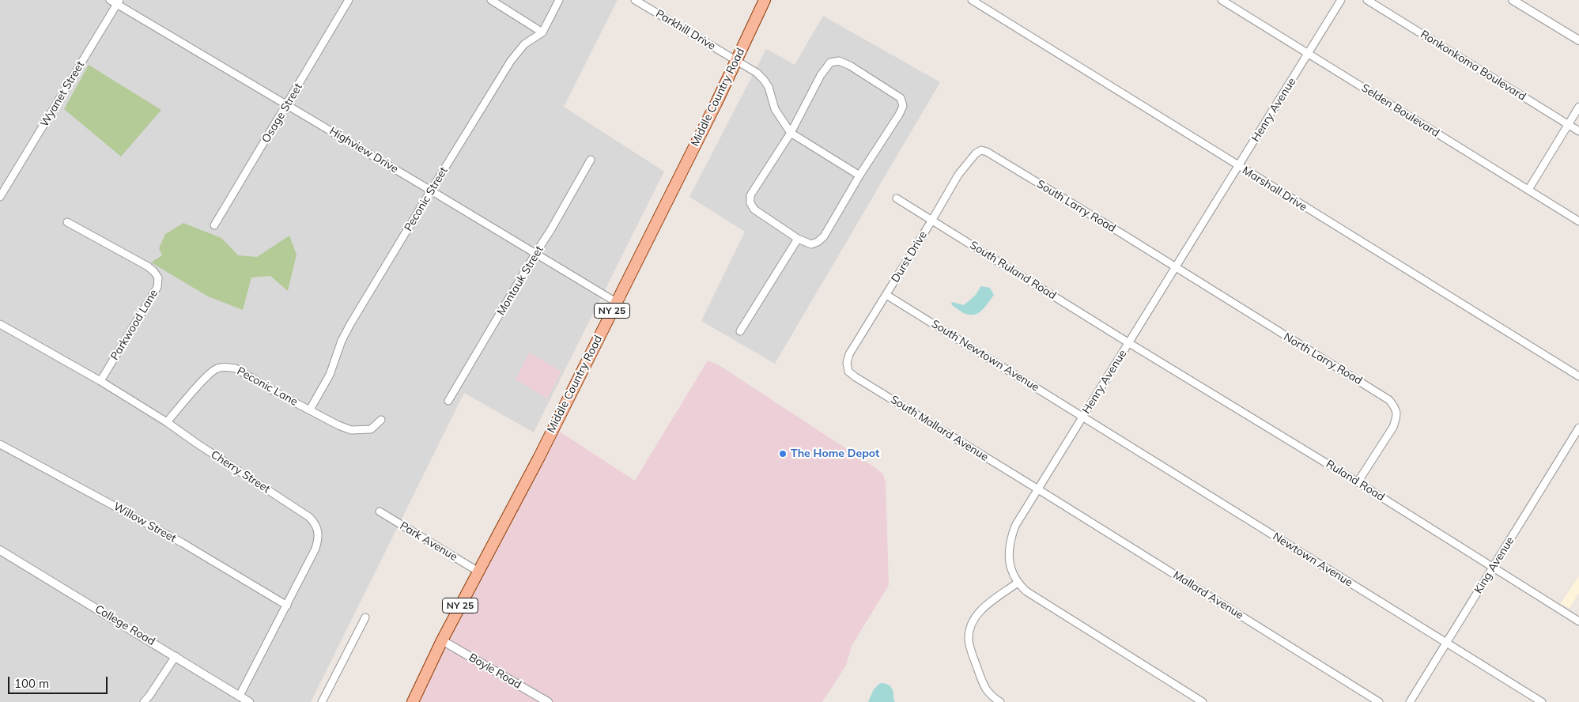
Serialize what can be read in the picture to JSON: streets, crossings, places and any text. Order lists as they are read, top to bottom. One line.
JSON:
{"streets":{"main road":["Middle Country Road","NY 25"],"street":["Parkhill Drive","Ronkonkoma Boulevard","Wyanet Street","Henry Avenue","Selden Boulevard","Osage Street","Highview Drive","Marshall Drive","Peconic Street","South Larry Road","Durst Drive","South Ruland Road","Montauk Street","Parkwood Lane","South Newtown Avenue","North Larry Road","Peconic Lane","South Mallard Avenue","Cherry Street","Ruland Road","Willow Street","Park Avenue","Newtown Avenue","King Avenue","Mallard Avenue","College Road","Boyle Road"]},"crossings":[["Parkhill Drive","Middle Country Road"],["Wyanet Street","Highview Drive"],["Middle Country Road","Highview Drive"],["Middle Country Road","Park Avenue"],["Middle Country Road","Boyle Road"],["Henry Avenue","Selden Boulevard"],["Henry Avenue","Marshall Drive"],["Henry Avenue","South Larry Road"],["Henry Avenue","South Ruland Road"],["Henry Avenue","South Newtown Avenue"],["Henry Avenue","North Larry Road"],["Henry Avenue","South Mallard Avenue"],["Henry Avenue","Ruland Road"],["Henry Avenue","Newtown Avenue"],["Henry Avenue","Mallard Avenue"],["Osage Street","Highview Drive"],["Highview Drive","Peconic Street"],["Highview Drive","Montauk Street"],["Peconic Street","Peconic Lane"],["South Larry Road","Durst Drive"],["South Larry Road","North Larry Road"],["Durst Drive","South Ruland Road"],["Durst Drive","South Newtown Avenue"],["Durst Drive","South Mallard Avenue"],["South Ruland Road","Ruland Road"],["Parkwood Lane","Cherry Street"],["South Newtown Avenue","Newtown Avenue"],["North Larry Road","Ruland Road"],["Peconic Lane","Cherry Street"],["South Mallard Avenue","Mallard Avenue"],["Cherry Street","Willow Street"],["Cherry Street","College Road"],["Ruland Road","King Avenue"],["Newtown Avenue","King Avenue"]],"places":["The Home Depot"],"scale_bar":"100 m"}
